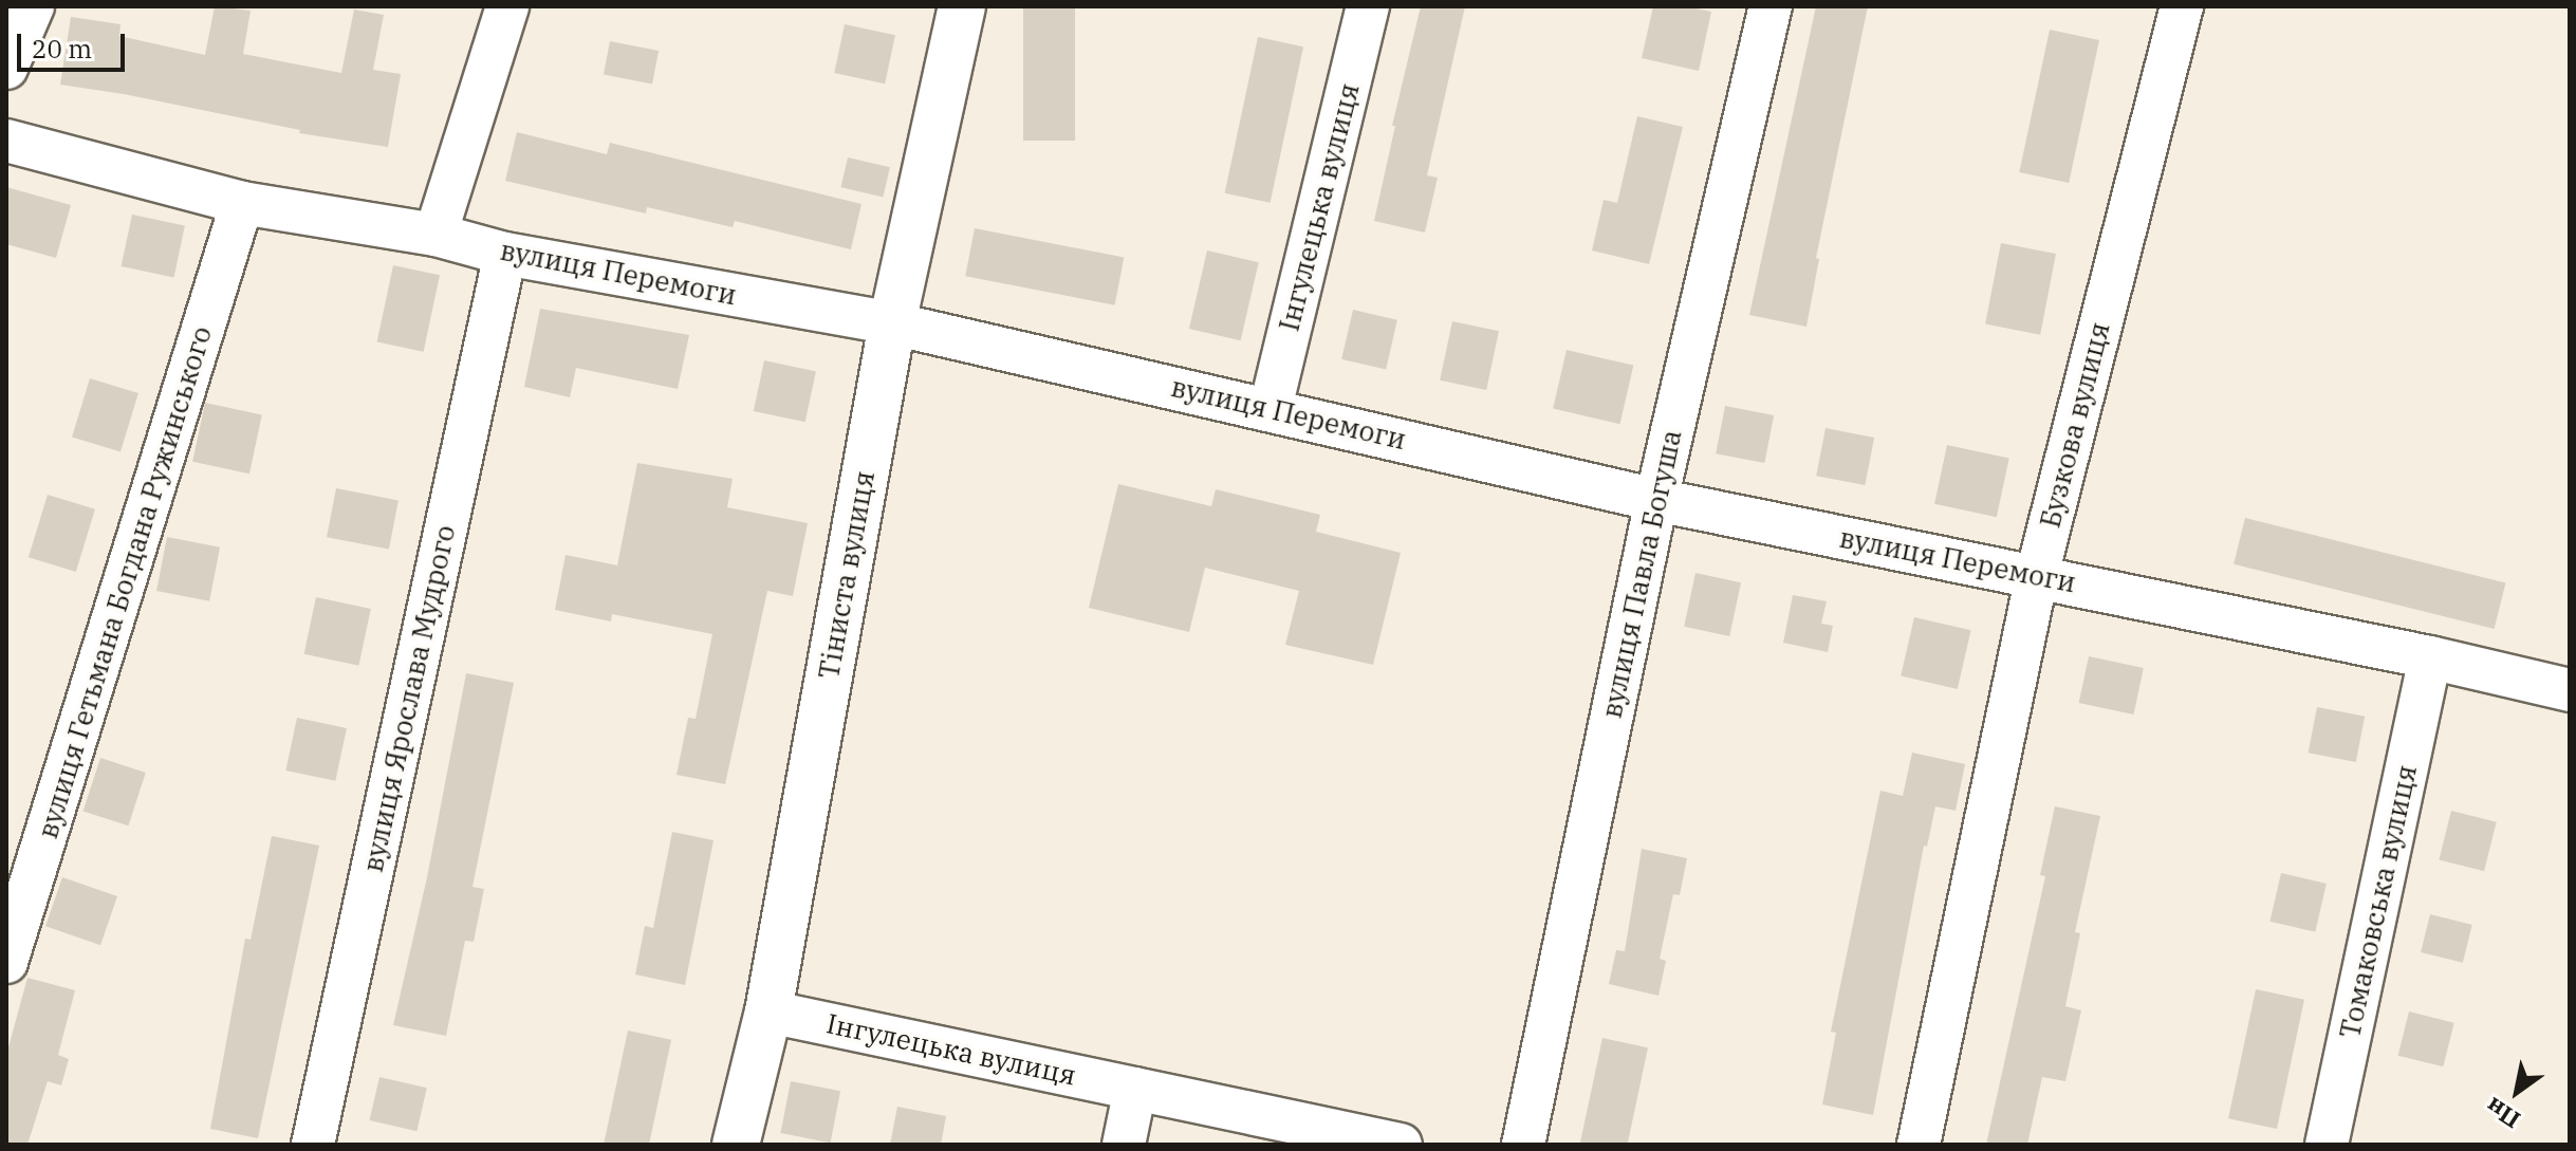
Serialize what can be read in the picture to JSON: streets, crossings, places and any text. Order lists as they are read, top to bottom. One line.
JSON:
{"streets":{"street":["Інгулецька вулиця","вулиця Перемоги","Бузкова вулиця","вулиця Павла Богуша","Тіниста вулиця","вулиця Гетьмана Богдана Ружинського","вулиця Ярослава Мудрого","Томаковська вулиця"]},"crossings":[["Інгулецька вулиця","вулиця Перемоги"],["Інгулецька вулиця","Тіниста вулиця"],["вулиця Перемоги","Бузкова вулиця"],["вулиця Перемоги","вулиця Павла Богуша"],["вулиця Перемоги","Тіниста вулиця"],["вулиця Перемоги","вулиця Гетьмана Богдана Ружинського"],["вулиця Перемоги","вулиця Ярослава Мудрого"],["вулиця Перемоги","Томаковська вулиця"]],"scale_bar":"20 m","north":"bottom left"}
